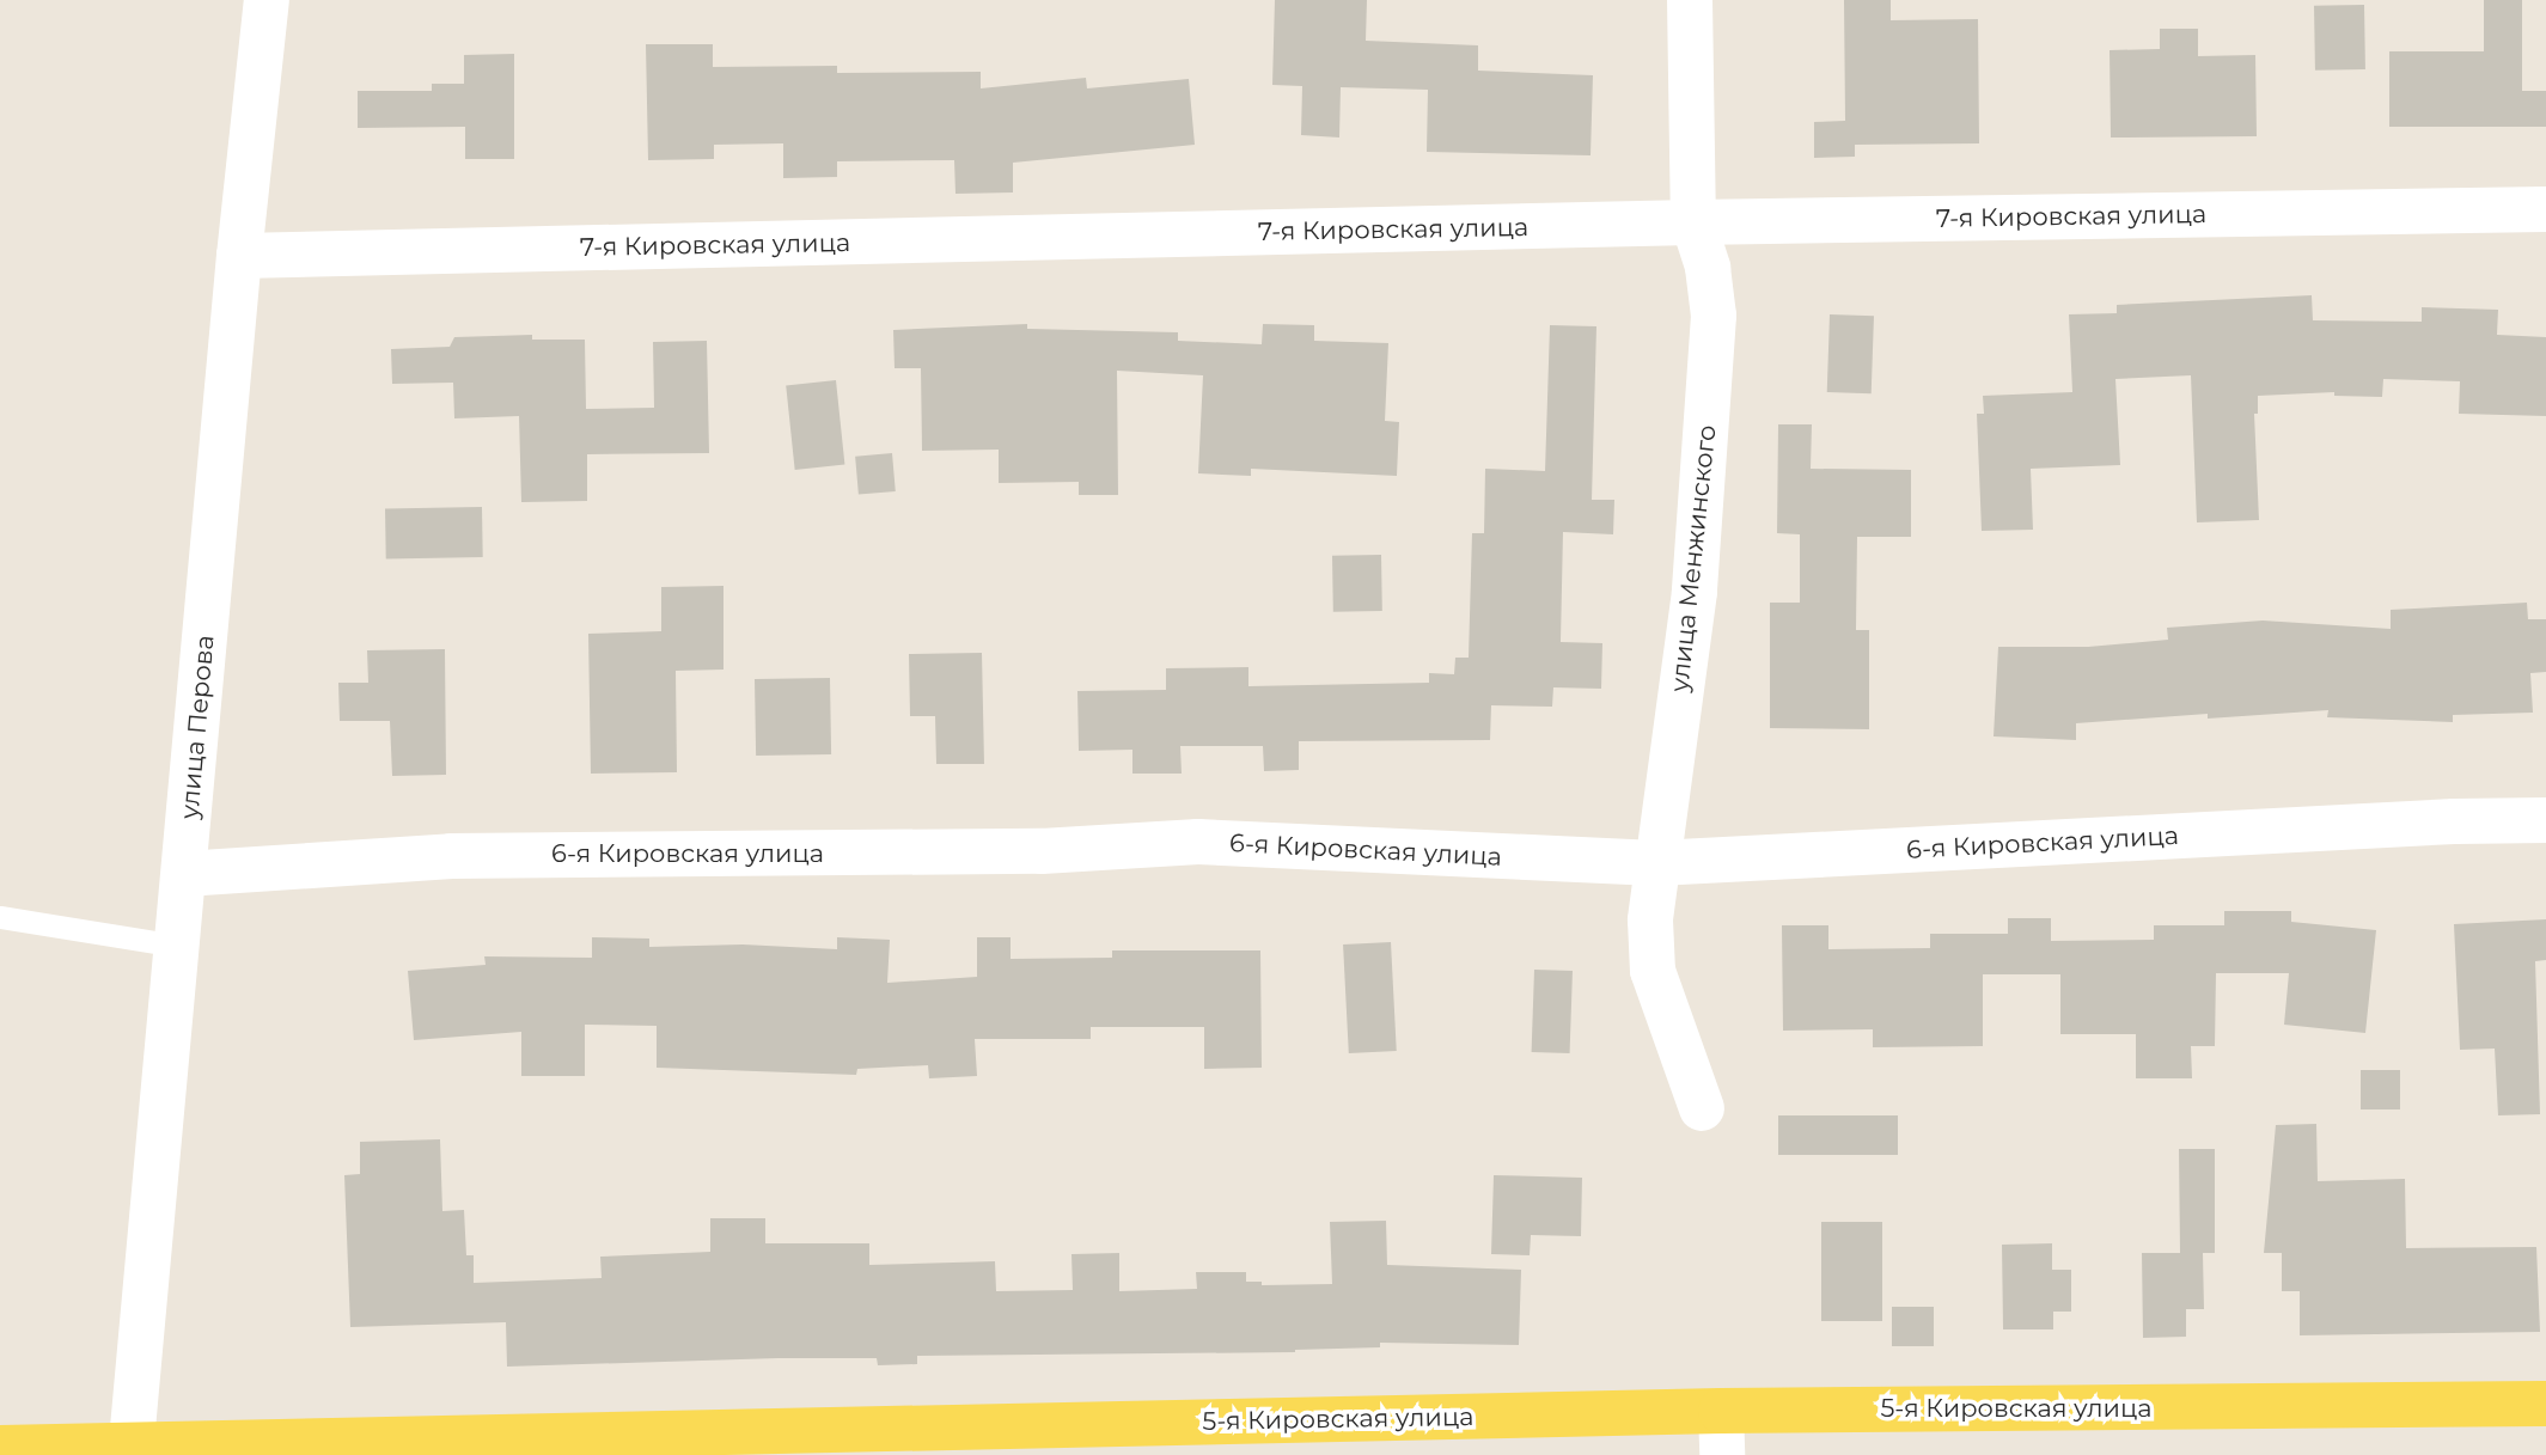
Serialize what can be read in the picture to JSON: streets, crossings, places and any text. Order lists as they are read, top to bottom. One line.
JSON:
{"streets":{"main road":["5-я Кировская улица"],"street":["7-я Кировская улица","улица Менжинского","улица Перова","6-я Кировская улица"]},"crossings":[["7-я Кировская улица","улица Менжинского"],["7-я Кировская улица","улица Перова"],["улица Менжинского","6-я Кировская улица"],["улица Перова","6-я Кировская улица"],["улица Перова","5-я Кировская улица"]]}
